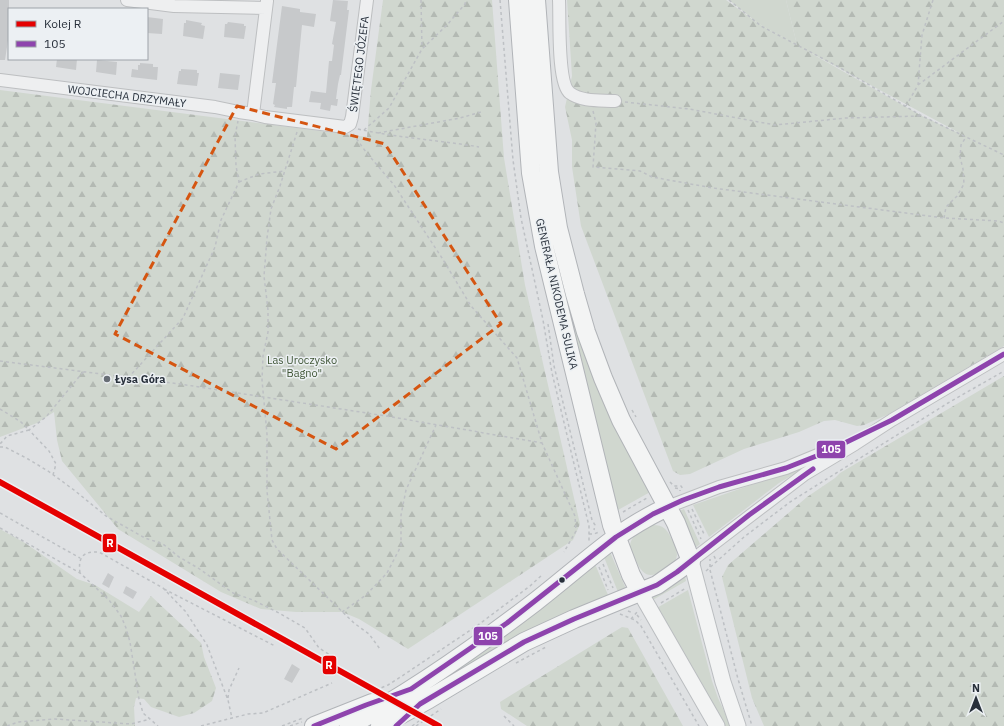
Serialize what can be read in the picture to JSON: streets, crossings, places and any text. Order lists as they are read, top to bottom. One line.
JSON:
{"streets":{"highway":["GENERAŁA NIKODEMA SULIKA"],"street":["ŚWIĘTEGO JÓZEFA","WOJCIECHA DRZYMAŁY"]},"crossings":[["ŚWIĘTEGO JÓZEFA","WOJCIECHA DRZYMAŁY"]],"parks":["Las Uroczysko \"Bagno\""],"places":["Łysa Góra"],"lines":["transit line 105","rail line R"],"legend":["Kolej R","105"],"north":"top"}
